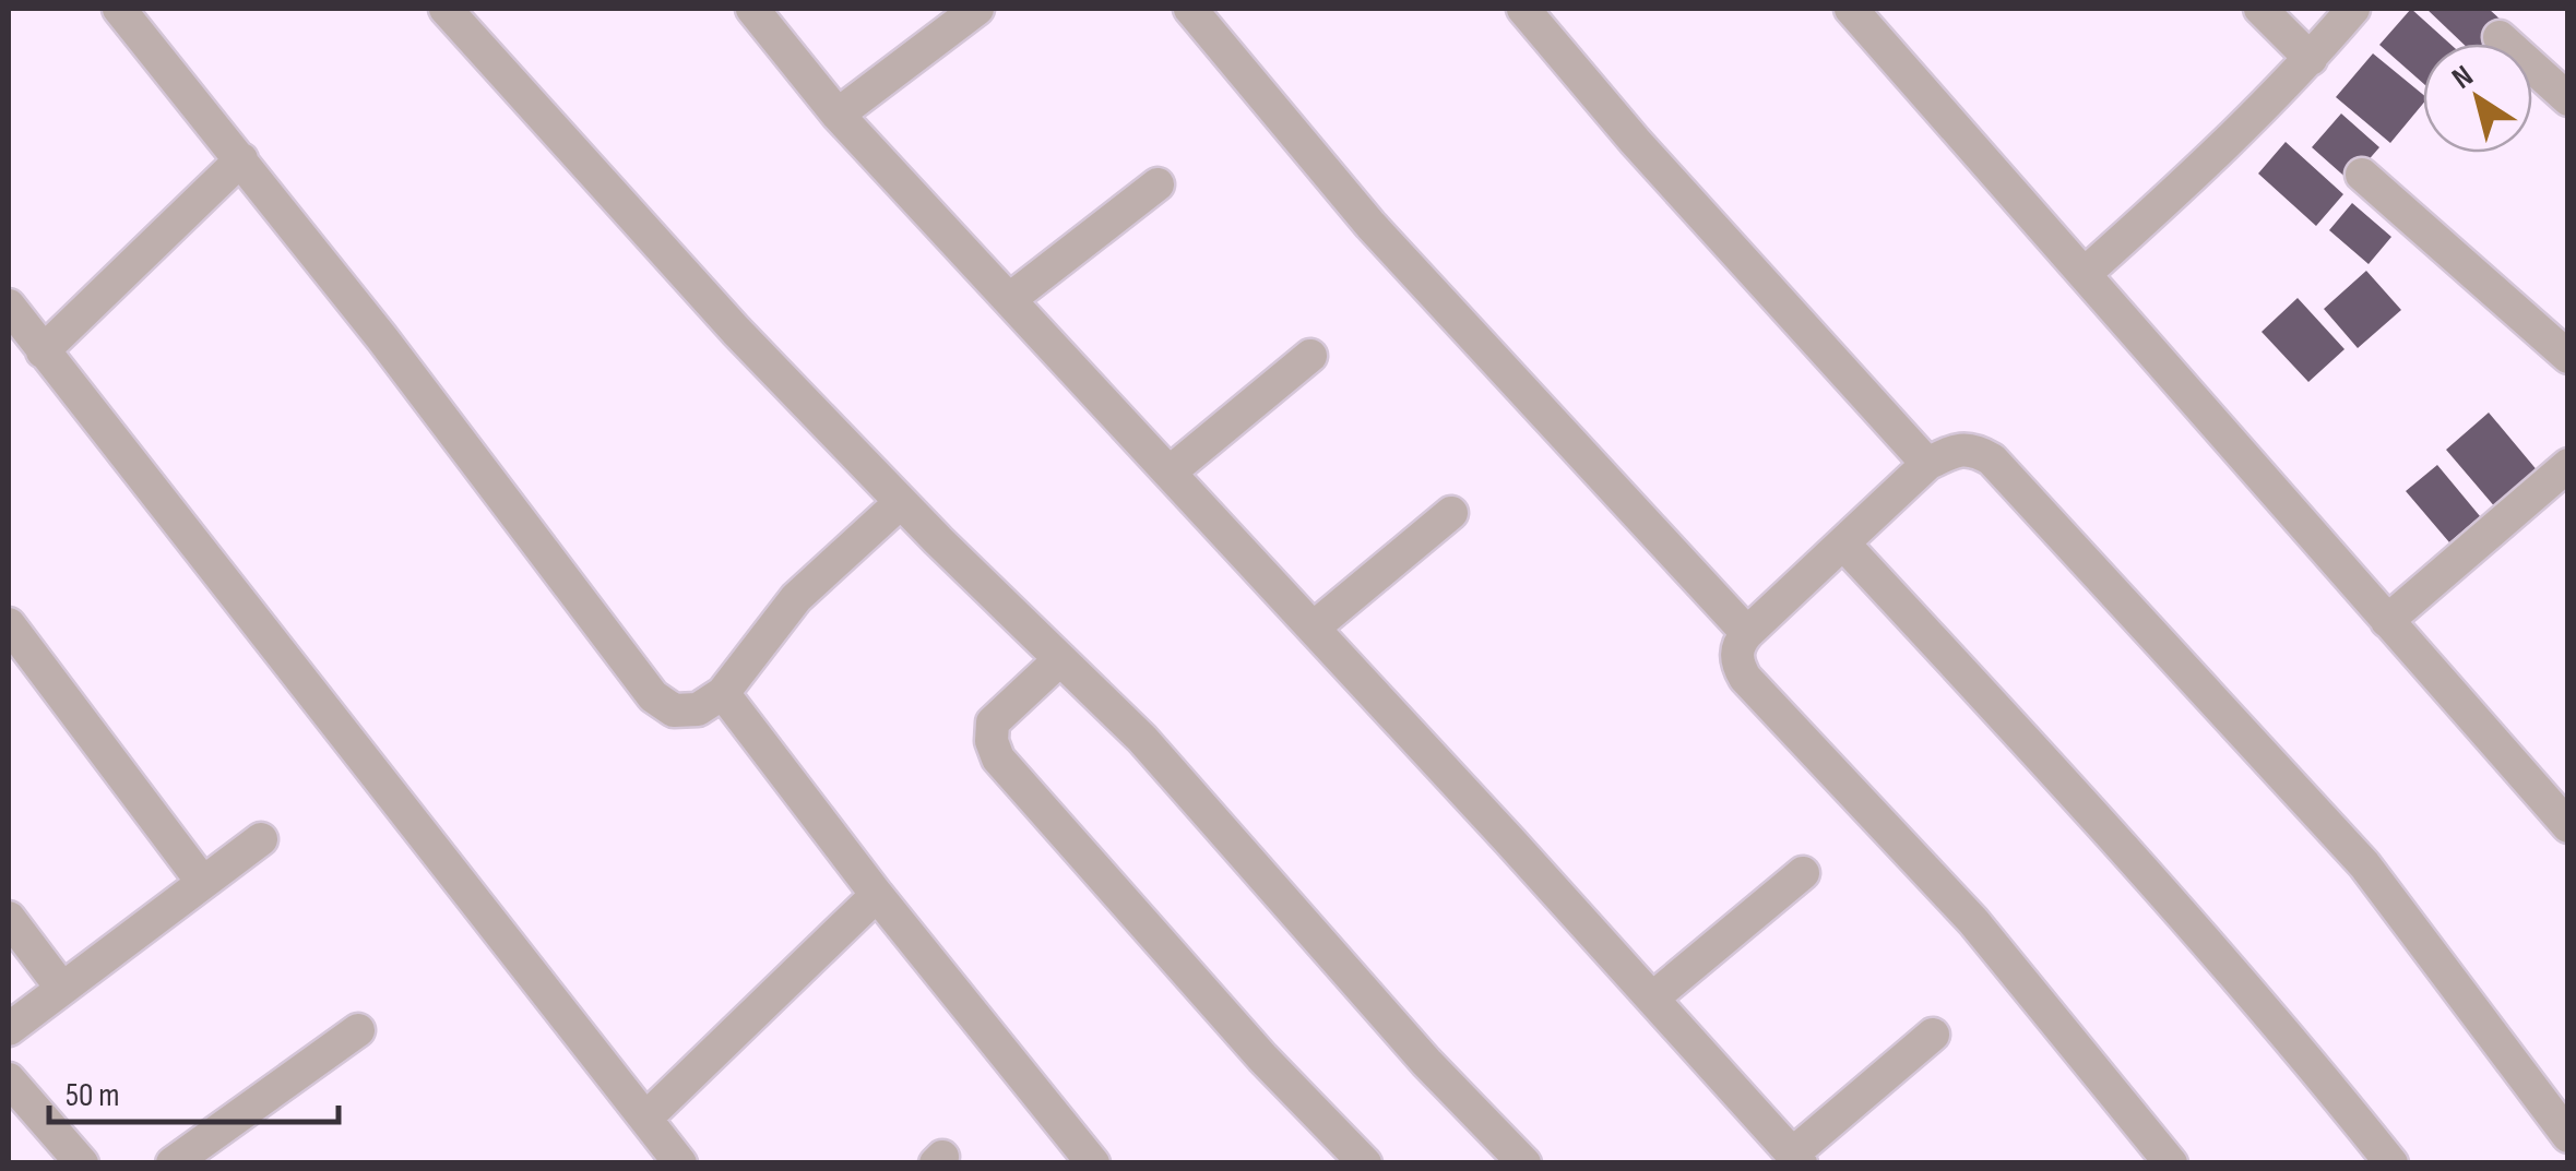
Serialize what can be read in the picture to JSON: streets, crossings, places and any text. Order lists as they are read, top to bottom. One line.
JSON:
{"scale_bar":"50 m","north":"top left"}
